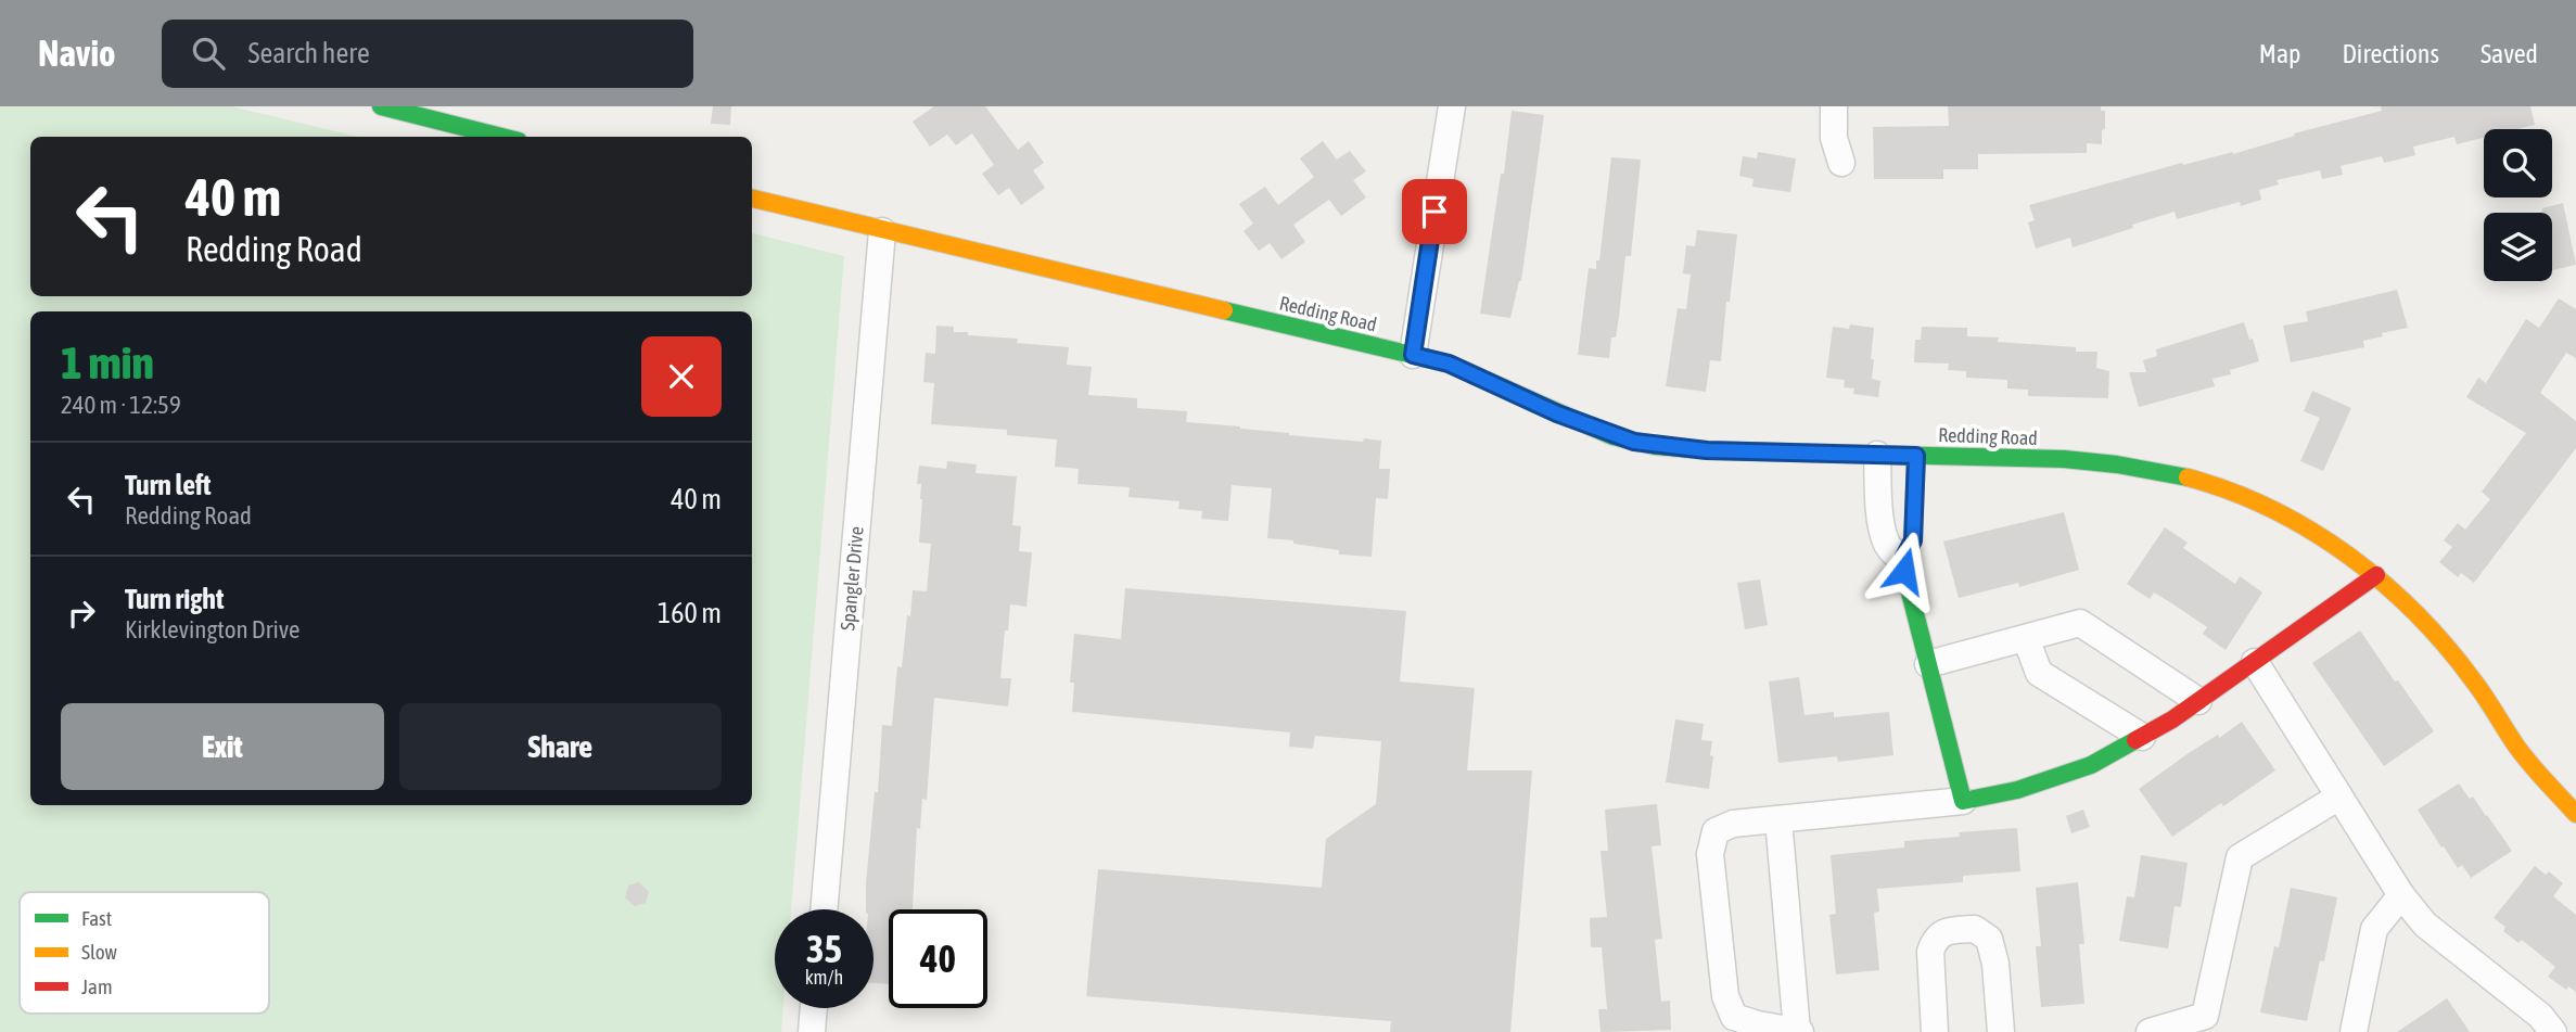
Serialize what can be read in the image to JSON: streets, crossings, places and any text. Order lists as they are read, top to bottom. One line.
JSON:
{"streets":{"street":["Redding Road","Spangler Drive"]},"crossings":[["Redding Road","Spangler Drive"]],"legend":["Fast","Slow","Jam"],"page":{"header":"Navio","search":"Search here","nav":["Map","Directions","Saved"],"turn":["40 m","Redding Road"],"heading":["1 min","240 m · 12:59"],"list":[{"name":"Turn left","note":"Redding Road","value":"40 m"},{"name":"Turn right","note":"Kirklevington Drive","value":"160 m"}],"buttons":["Exit","Share"],"speed":"35 km/h","limit":"40"}}
